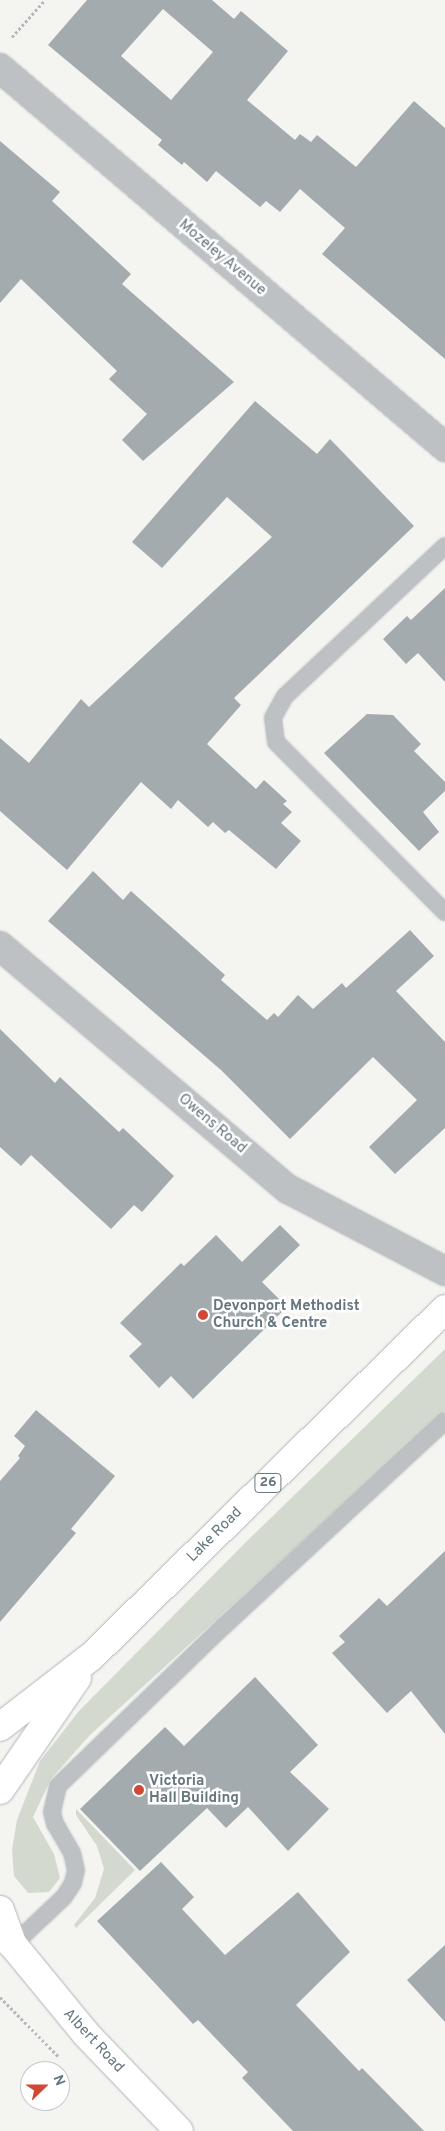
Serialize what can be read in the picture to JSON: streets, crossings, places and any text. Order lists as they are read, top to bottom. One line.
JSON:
{"streets":{"main road":["26","Lake Road","Albert Road"],"street":["Mozeley Avenue","Owens Road"]},"places":["Devonport Methodist Church & Centre","Victoria Hall Building"],"north":"right"}
